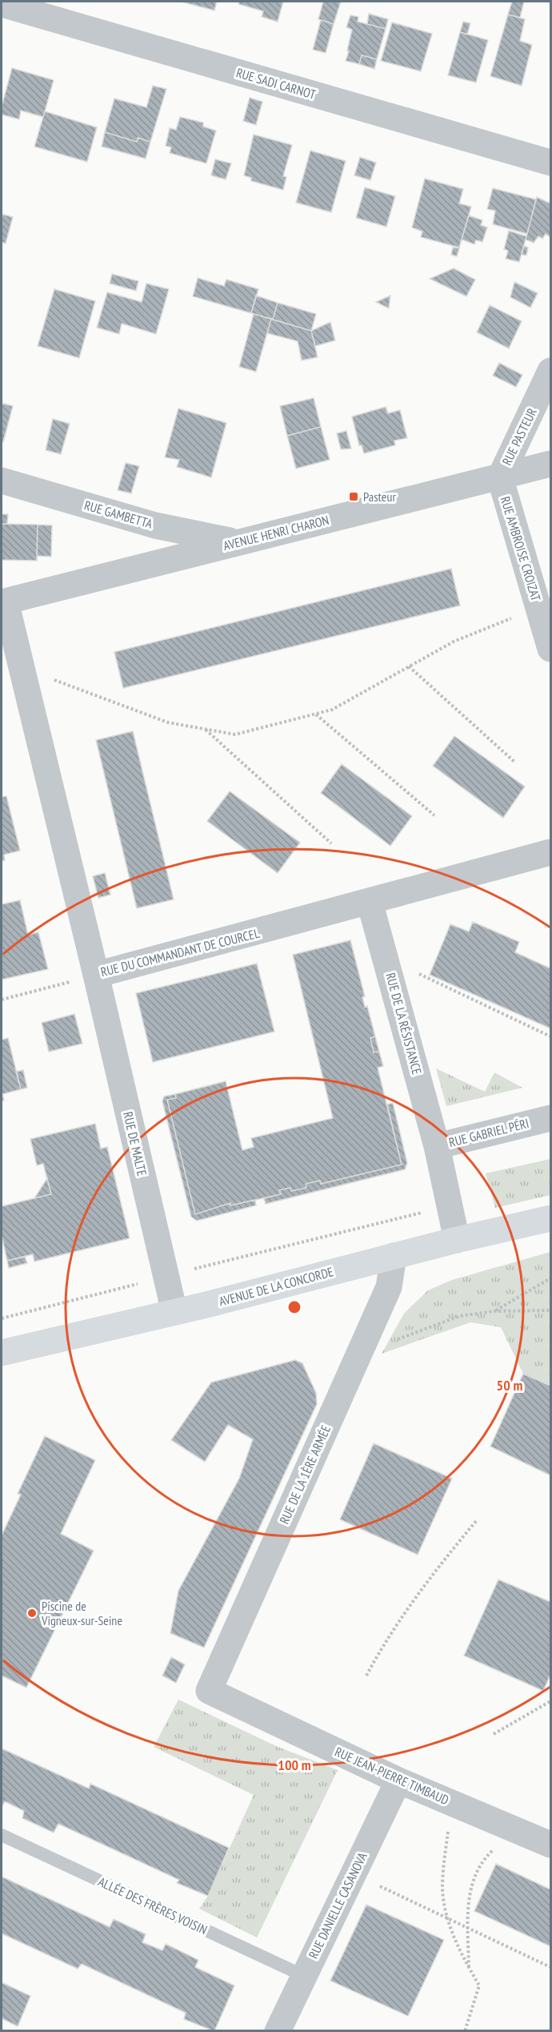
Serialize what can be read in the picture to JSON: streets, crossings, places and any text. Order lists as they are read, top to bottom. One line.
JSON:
{"streets":{"street":["RUE SADI CARNOT","RUE PASTEUR","RUE GAMBETTA","AVENUE HENRI CHARON","RUE AMBROISE CROIZAT","RUE DU COMMANDANT DE COURCEL","RUE DE LA RÉSISTANCE","RUE GABRIEL PÉRI","RUE DE MALTE","AVENUE DE LA CONCORDE","RUE DE LA 1ÈRE ARMÉE","RUE JEAN-PIERRE TIMBAUD","RUE DANIELLE CASANOVA"],"lane":["ALLÉE DES FRÈRES VOISIN"]},"crossings":[["RUE PASTEUR","AVENUE HENRI CHARON"],["RUE PASTEUR","RUE AMBROISE CROIZAT"],["RUE GAMBETTA","AVENUE HENRI CHARON"],["AVENUE HENRI CHARON","RUE AMBROISE CROIZAT"],["AVENUE HENRI CHARON","RUE DU COMMANDANT DE COURCEL"],["RUE DU COMMANDANT DE COURCEL","RUE DE LA RÉSISTANCE"],["RUE DU COMMANDANT DE COURCEL","RUE DE MALTE"],["RUE DE LA RÉSISTANCE","RUE GABRIEL PÉRI"],["RUE GABRIEL PÉRI","AVENUE DE LA CONCORDE"],["RUE DE MALTE","AVENUE DE LA CONCORDE"],["AVENUE DE LA CONCORDE","RUE DE LA 1ÈRE ARMÉE"],["RUE DE LA 1ÈRE ARMÉE","RUE JEAN-PIERRE TIMBAUD"],["RUE JEAN-PIERRE TIMBAUD","RUE DANIELLE CASANOVA"],["ALLÉE DES FRÈRES VOISIN","RUE DANIELLE CASANOVA"]],"places":{"transit":["Pasteur"],"other":["Piscine de Vigneux-sur-Seine"]},"rings":["50 m","100 m"]}
